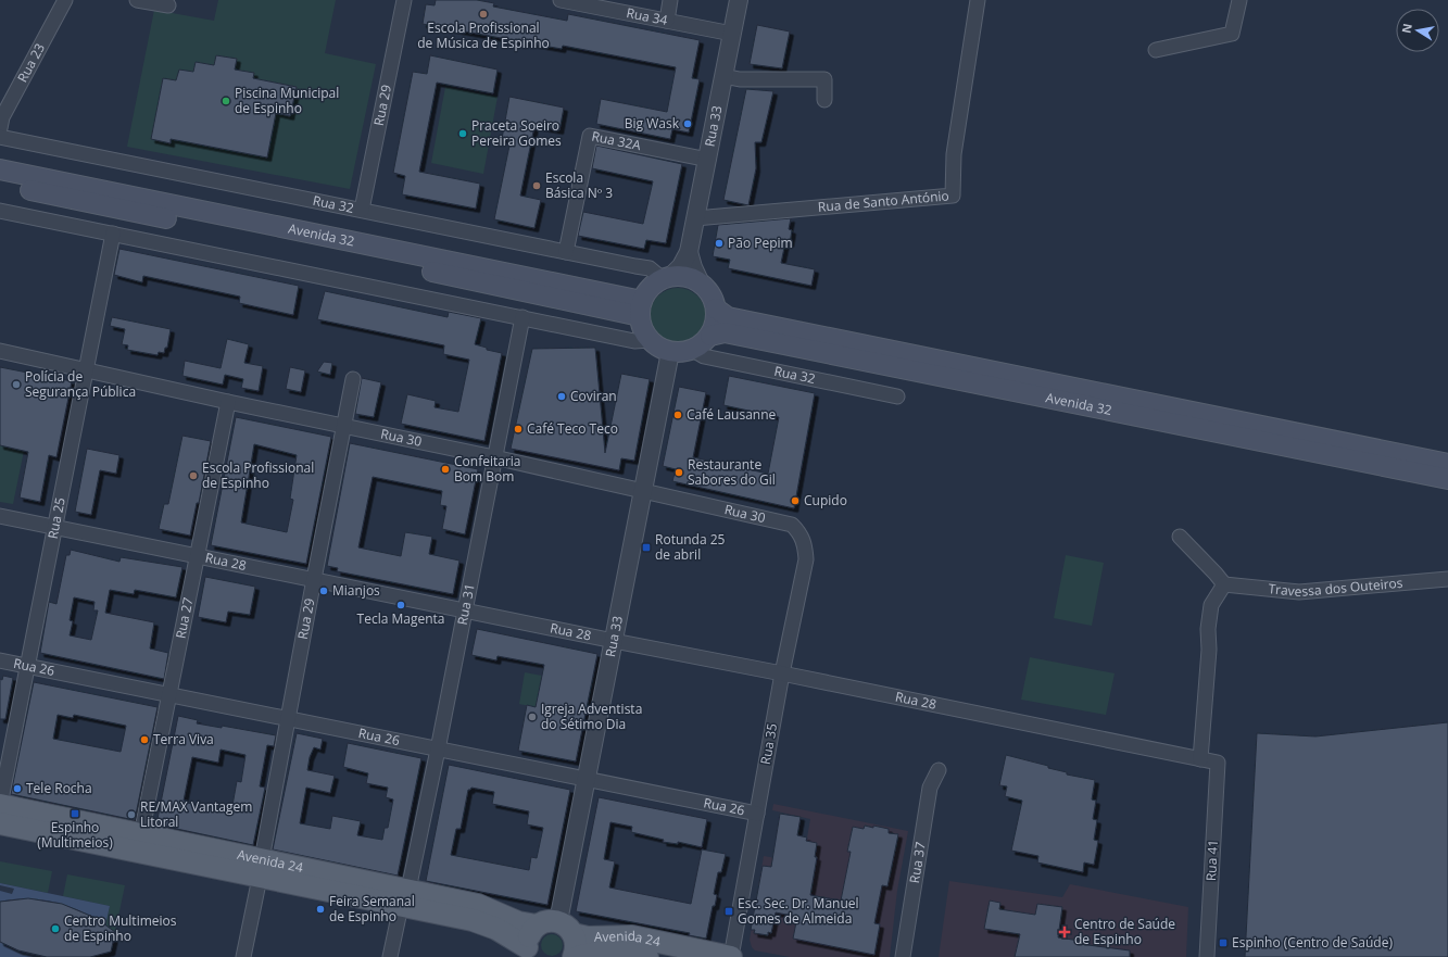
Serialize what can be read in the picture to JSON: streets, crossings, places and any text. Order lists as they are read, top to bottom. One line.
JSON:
{"streets":{"main road":["Avenida 32","Avenida 24"],"street":["Rua 34","Rua 23","Rua 29","Rua 33","Rua 32A","Rua de Santo António","Rua 32","Rua 30","Rua 25","Rua 28","Travessa dos Outeiros","Rua 31","Rua 27","Rua 26","Rua 35","Rua 41","Rua 37"]},"crossings":[["Rua 34","Rua 33"],["Rua 29","Rua 32"],["Rua 29","Rua 30"],["Rua 29","Rua 28"],["Rua 29","Rua 26"],["Rua 29","Avenida 24"],["Rua 33","Rua 32A"],["Rua 33","Rua de Santo António"],["Rua 33","Rua 32"],["Rua 33","Avenida 32"],["Rua 33","Rua 30"],["Rua 33","Rua 28"],["Rua 33","Rua 26"],["Rua 33","Avenida 24"],["Rua 32A","Rua 32"],["Rua 32","Avenida 32"],["Rua 30","Rua 25"],["Rua 30","Rua 31"],["Rua 30","Rua 27"],["Rua 30","Rua 35"],["Rua 25","Rua 28"],["Rua 25","Rua 26"],["Rua 25","Avenida 24"],["Rua 28","Rua 31"],["Rua 28","Rua 27"],["Rua 28","Rua 35"],["Rua 28","Rua 41"],["Rua 31","Rua 26"],["Rua 31","Avenida 24"],["Rua 27","Rua 26"],["Rua 27","Avenida 24"],["Rua 26","Rua 35"],["Rua 35","Avenida 24"]],"places":{"other":["Escola Profissional de Música de Espinho","Piscina Municipal de Espinho","Big Wask","Praceta Soeiro Pereira Gomes","Escola Básica Nº 3","Pão Pepim","Polícia de Segurança Pública","Coviran","Café Lausanne","Café Teco Teco","Confeitaria Bom Bom","Restaurante Sabores do Gil","Escola Profissional de Espinho","Cupido","Mianjos","Tecla Magenta","Igreja Adventista do Sétimo Dia","Terra Viva","Tele Rocha","RE/MAX Vantagem Litoral","Feira Semanal de Espinho","Centro Multimeios de Espinho"],"transit":["Rotunda 25 de abril","Espinho (Multimeios)","Esc. Sec. Dr. Manuel Gomes de Almeida","Espinho (Centro de Saúde)"],"health":["Centro de Saúde de Espinho"]},"north":"left"}
